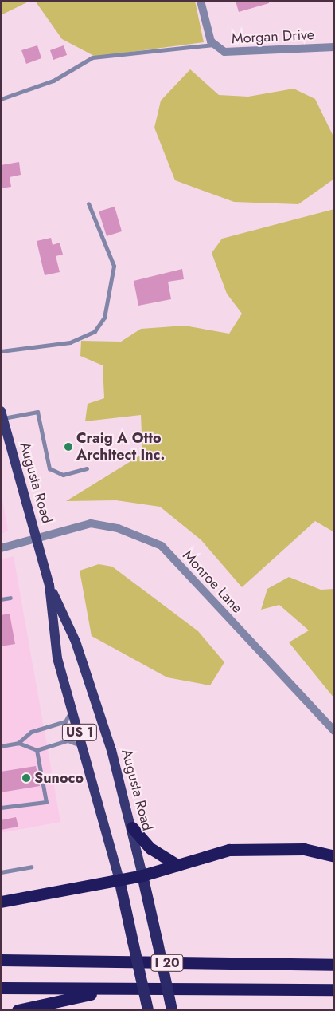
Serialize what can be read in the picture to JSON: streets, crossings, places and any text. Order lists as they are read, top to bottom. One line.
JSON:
{"streets":{"highway":["Augusta Road","US 1","I 20"],"street":["Morgan Drive","Monroe Lane"]},"crossings":[["Augusta Road","Monroe Lane"]],"places":["Craig A Otto Architect Inc.","Sunoco"]}
